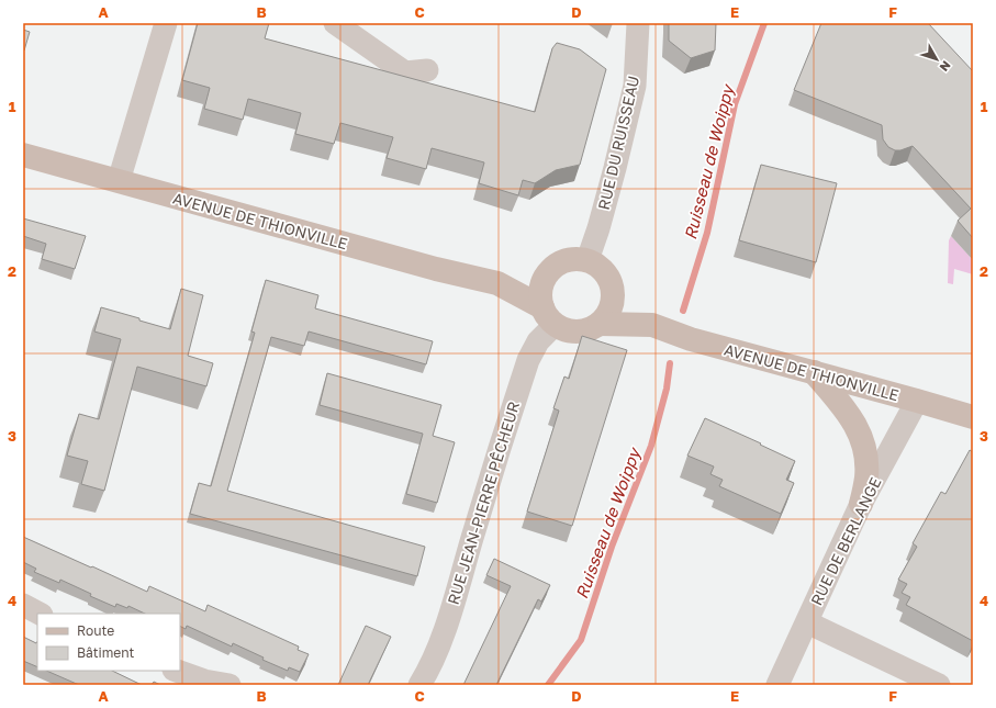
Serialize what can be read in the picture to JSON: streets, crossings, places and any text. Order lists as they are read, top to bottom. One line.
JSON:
{"streets":{"main road":["AVENUE DE THIONVILLE"],"street":["RUE DU RUISSEAU","RUE JEAN-PIERRE PÊCHEUR","RUE DE BERLANGE"]},"crossings":[["RUE DU RUISSEAU","AVENUE DE THIONVILLE"],["RUE DU RUISSEAU","RUE JEAN-PIERRE PÊCHEUR"],["AVENUE DE THIONVILLE","RUE JEAN-PIERRE PÊCHEUR"],["AVENUE DE THIONVILLE","RUE DE BERLANGE"]],"water":["Ruisseau de Woippy"],"legend":["Route","Bâtiment"],"north":"bottom right","grid":{"columns":["A","B","C","D","E","F"],"rows":["1","2","3","4"]}}
